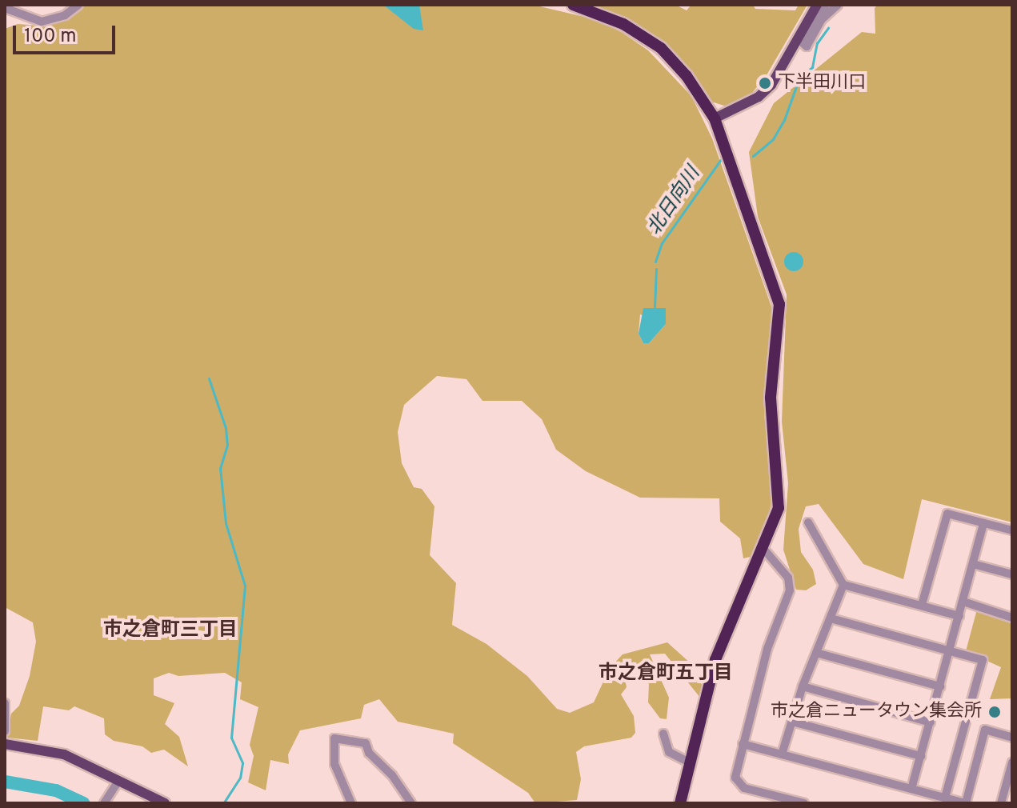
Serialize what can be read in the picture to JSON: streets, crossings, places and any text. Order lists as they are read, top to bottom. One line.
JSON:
{"districts":["市之倉町三丁目","市之倉町五丁目"],"water":["北日向川"],"places":["下半田川口","市之倉ニュータウン集会所"],"scale_bar":"100 m"}
